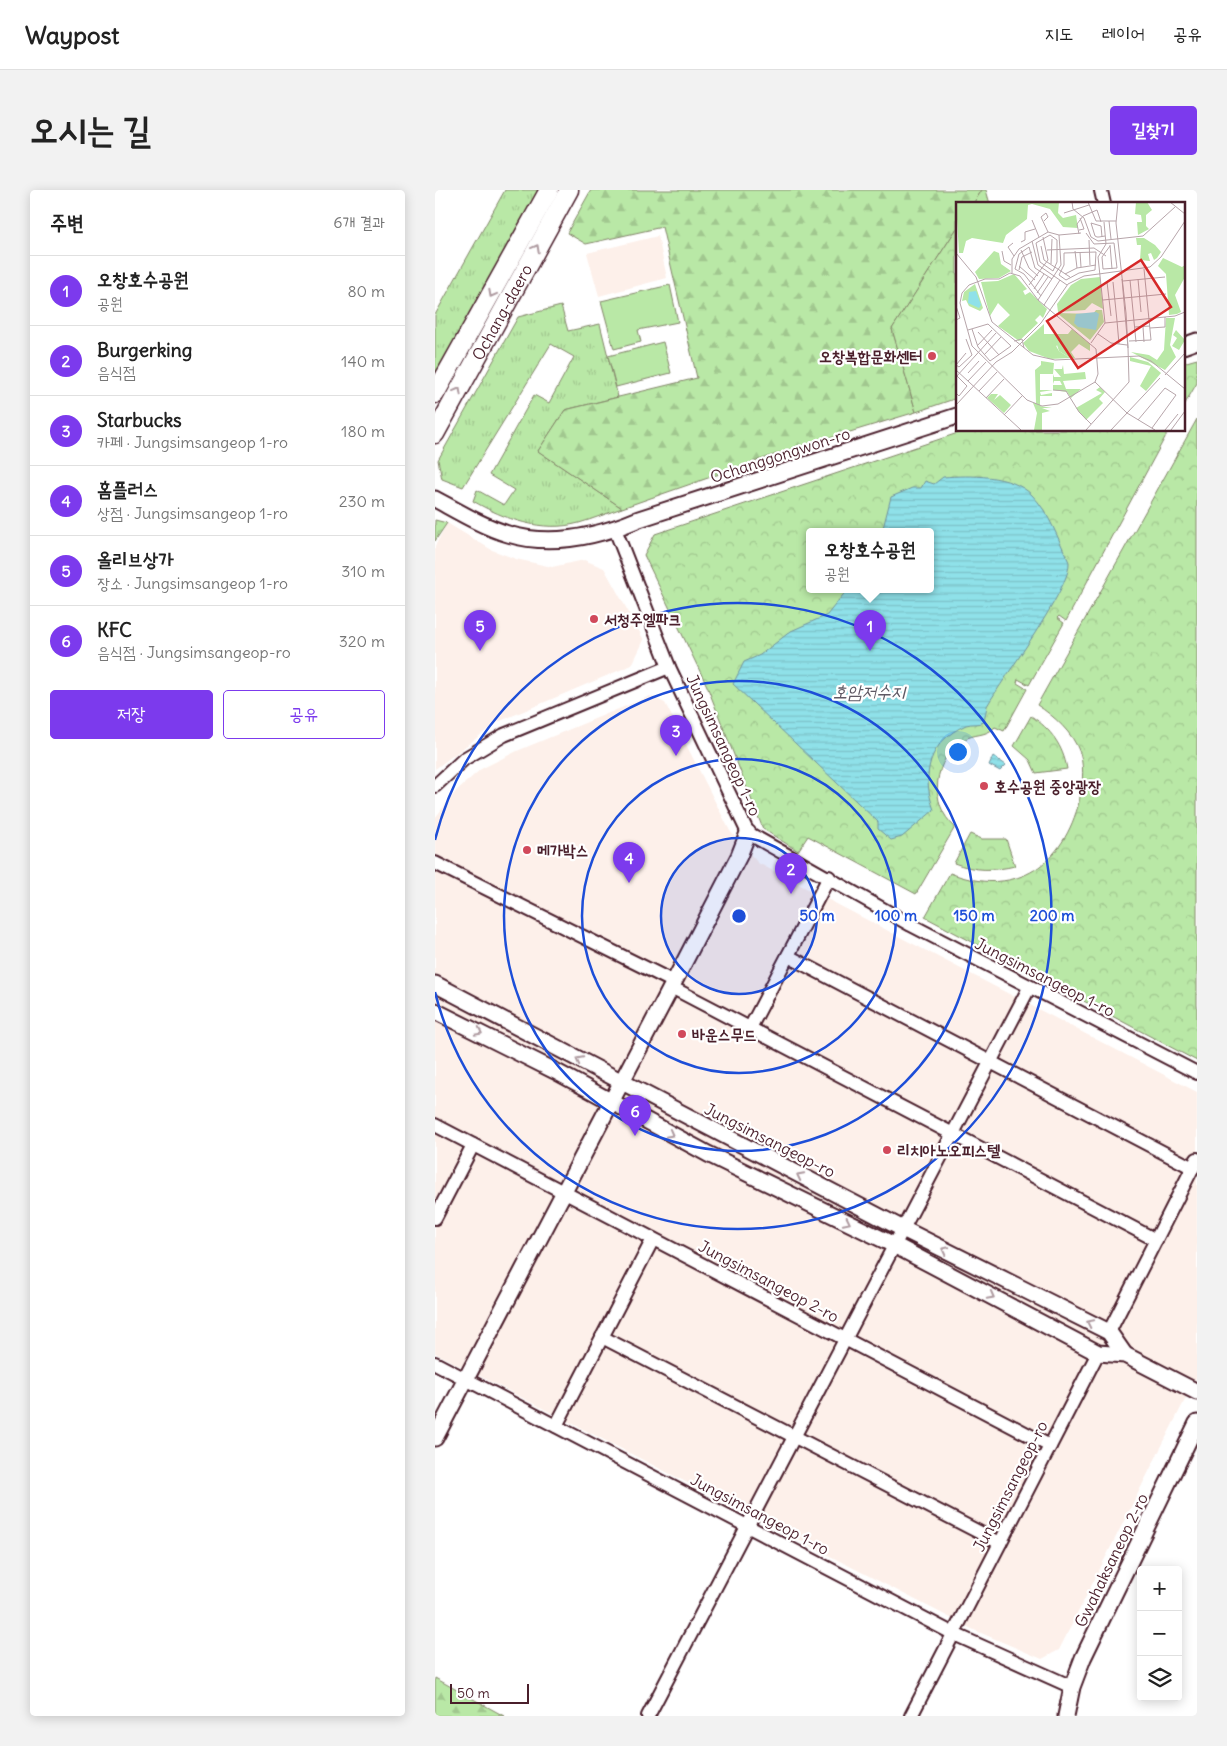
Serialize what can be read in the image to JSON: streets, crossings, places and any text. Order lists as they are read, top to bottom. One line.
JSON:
{"streets":{"main road":["Ochang-daero"],"street":["Ochanggongwon-ro","Jungsimsangeop 1-ro","Jungsimsangeop-ro","Jungsimsangeop 2-ro","Gwahaksaneop 2-ro"]},"crossings":[["Jungsimsangeop 1-ro","Jungsimsangeop-ro"],["Jungsimsangeop 1-ro","Gwahaksaneop 2-ro"],["Jungsimsangeop-ro","Jungsimsangeop 2-ro"]],"water":["호암저수지"],"places":["오창복합문화센터","서청주엘파크","호수공원 중앙광장","메가박스","바운스무드","리치아노오피스텔"],"scale_bar":"50 m","page":{"header":"Waypost","nav":["지도","레이어","공유"],"buttons":["길찾기",["저장","공유"]],"title":"오시는 길","heading":["주변","6개 결과"],"list":[{"mark":"1","name":"오창호수공원","note":"공원","value":"80 m"},{"mark":"2","name":"Burgerking","note":"음식점","value":"140 m"},{"mark":"3","name":"Starbucks","note":"카페 · Jungsimsangeop 1-ro","value":"180 m"},{"mark":"4","name":"홈플러스","note":"상점 · Jungsimsangeop 1-ro","value":"230 m"},{"mark":"5","name":"올리브상가","note":"장소 · Jungsimsangeop 1-ro","value":"310 m"},{"mark":"6","name":"KFC","note":"음식점 · Jungsimsangeop-ro","value":"320 m"}],"popup":["오창호수공원","공원"],"pins":["1","5","3","4","2","6"],"map_buttons":["+","−"],"scale":"50 m"},"rings":["50 m","100 m","150 m","200 m"]}
